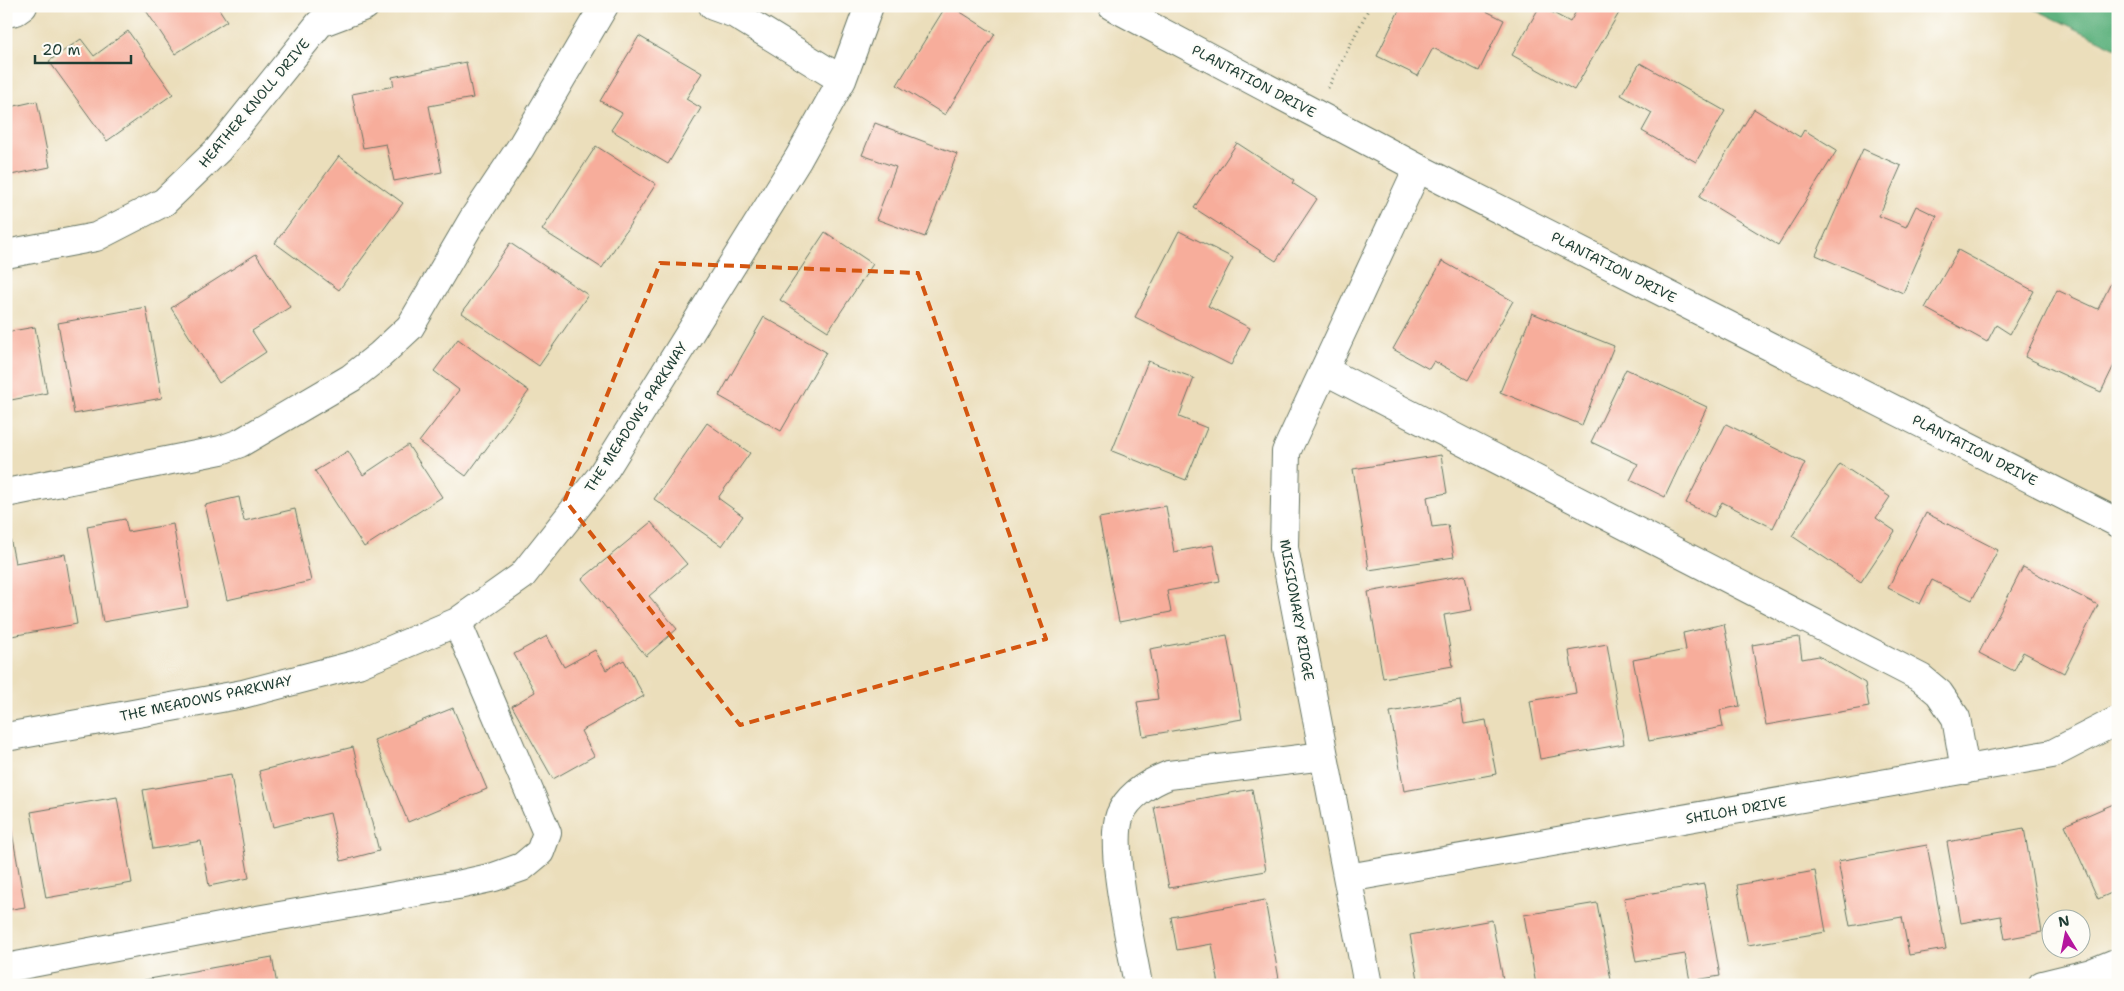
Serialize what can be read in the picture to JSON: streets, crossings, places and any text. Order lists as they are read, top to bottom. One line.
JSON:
{"streets":{"street":["PLANTATION DRIVE","HEATHER KNOLL DRIVE","THE MEADOWS PARKWAY","MISSIONARY RIDGE","SHILOH DRIVE"]},"crossings":[["PLANTATION DRIVE","MISSIONARY RIDGE"],["MISSIONARY RIDGE","SHILOH DRIVE"]],"scale_bar":"20 m","north":"top"}
